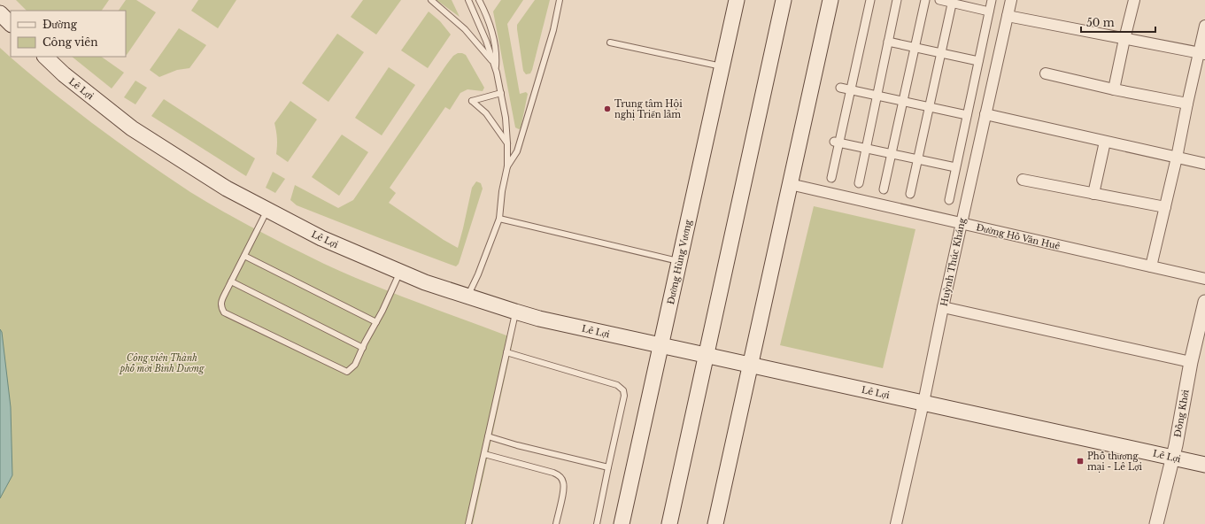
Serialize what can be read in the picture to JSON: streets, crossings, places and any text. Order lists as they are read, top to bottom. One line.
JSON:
{"streets":{"main road":["Lê Lợi","Đường Hùng Vương"],"street":["Đường Hồ Văn Huê","Huỳnh Thúc Kháng","Đồng Khởi"]},"crossings":[["Lê Lợi","Đường Hùng Vương"],["Lê Lợi","Huỳnh Thúc Kháng"],["Lê Lợi","Đồng Khởi"],["Đường Hồ Văn Huê","Huỳnh Thúc Kháng"]],"parks":["Công viên Thành phố mới Bình Dương"],"places":{"other":["Trung tâm Hội nghị Triển lãm"],"transit":["Phố thương mại - Lê Lợi"]},"legend":["Đường","Công viên"],"scale_bar":"50 m"}
